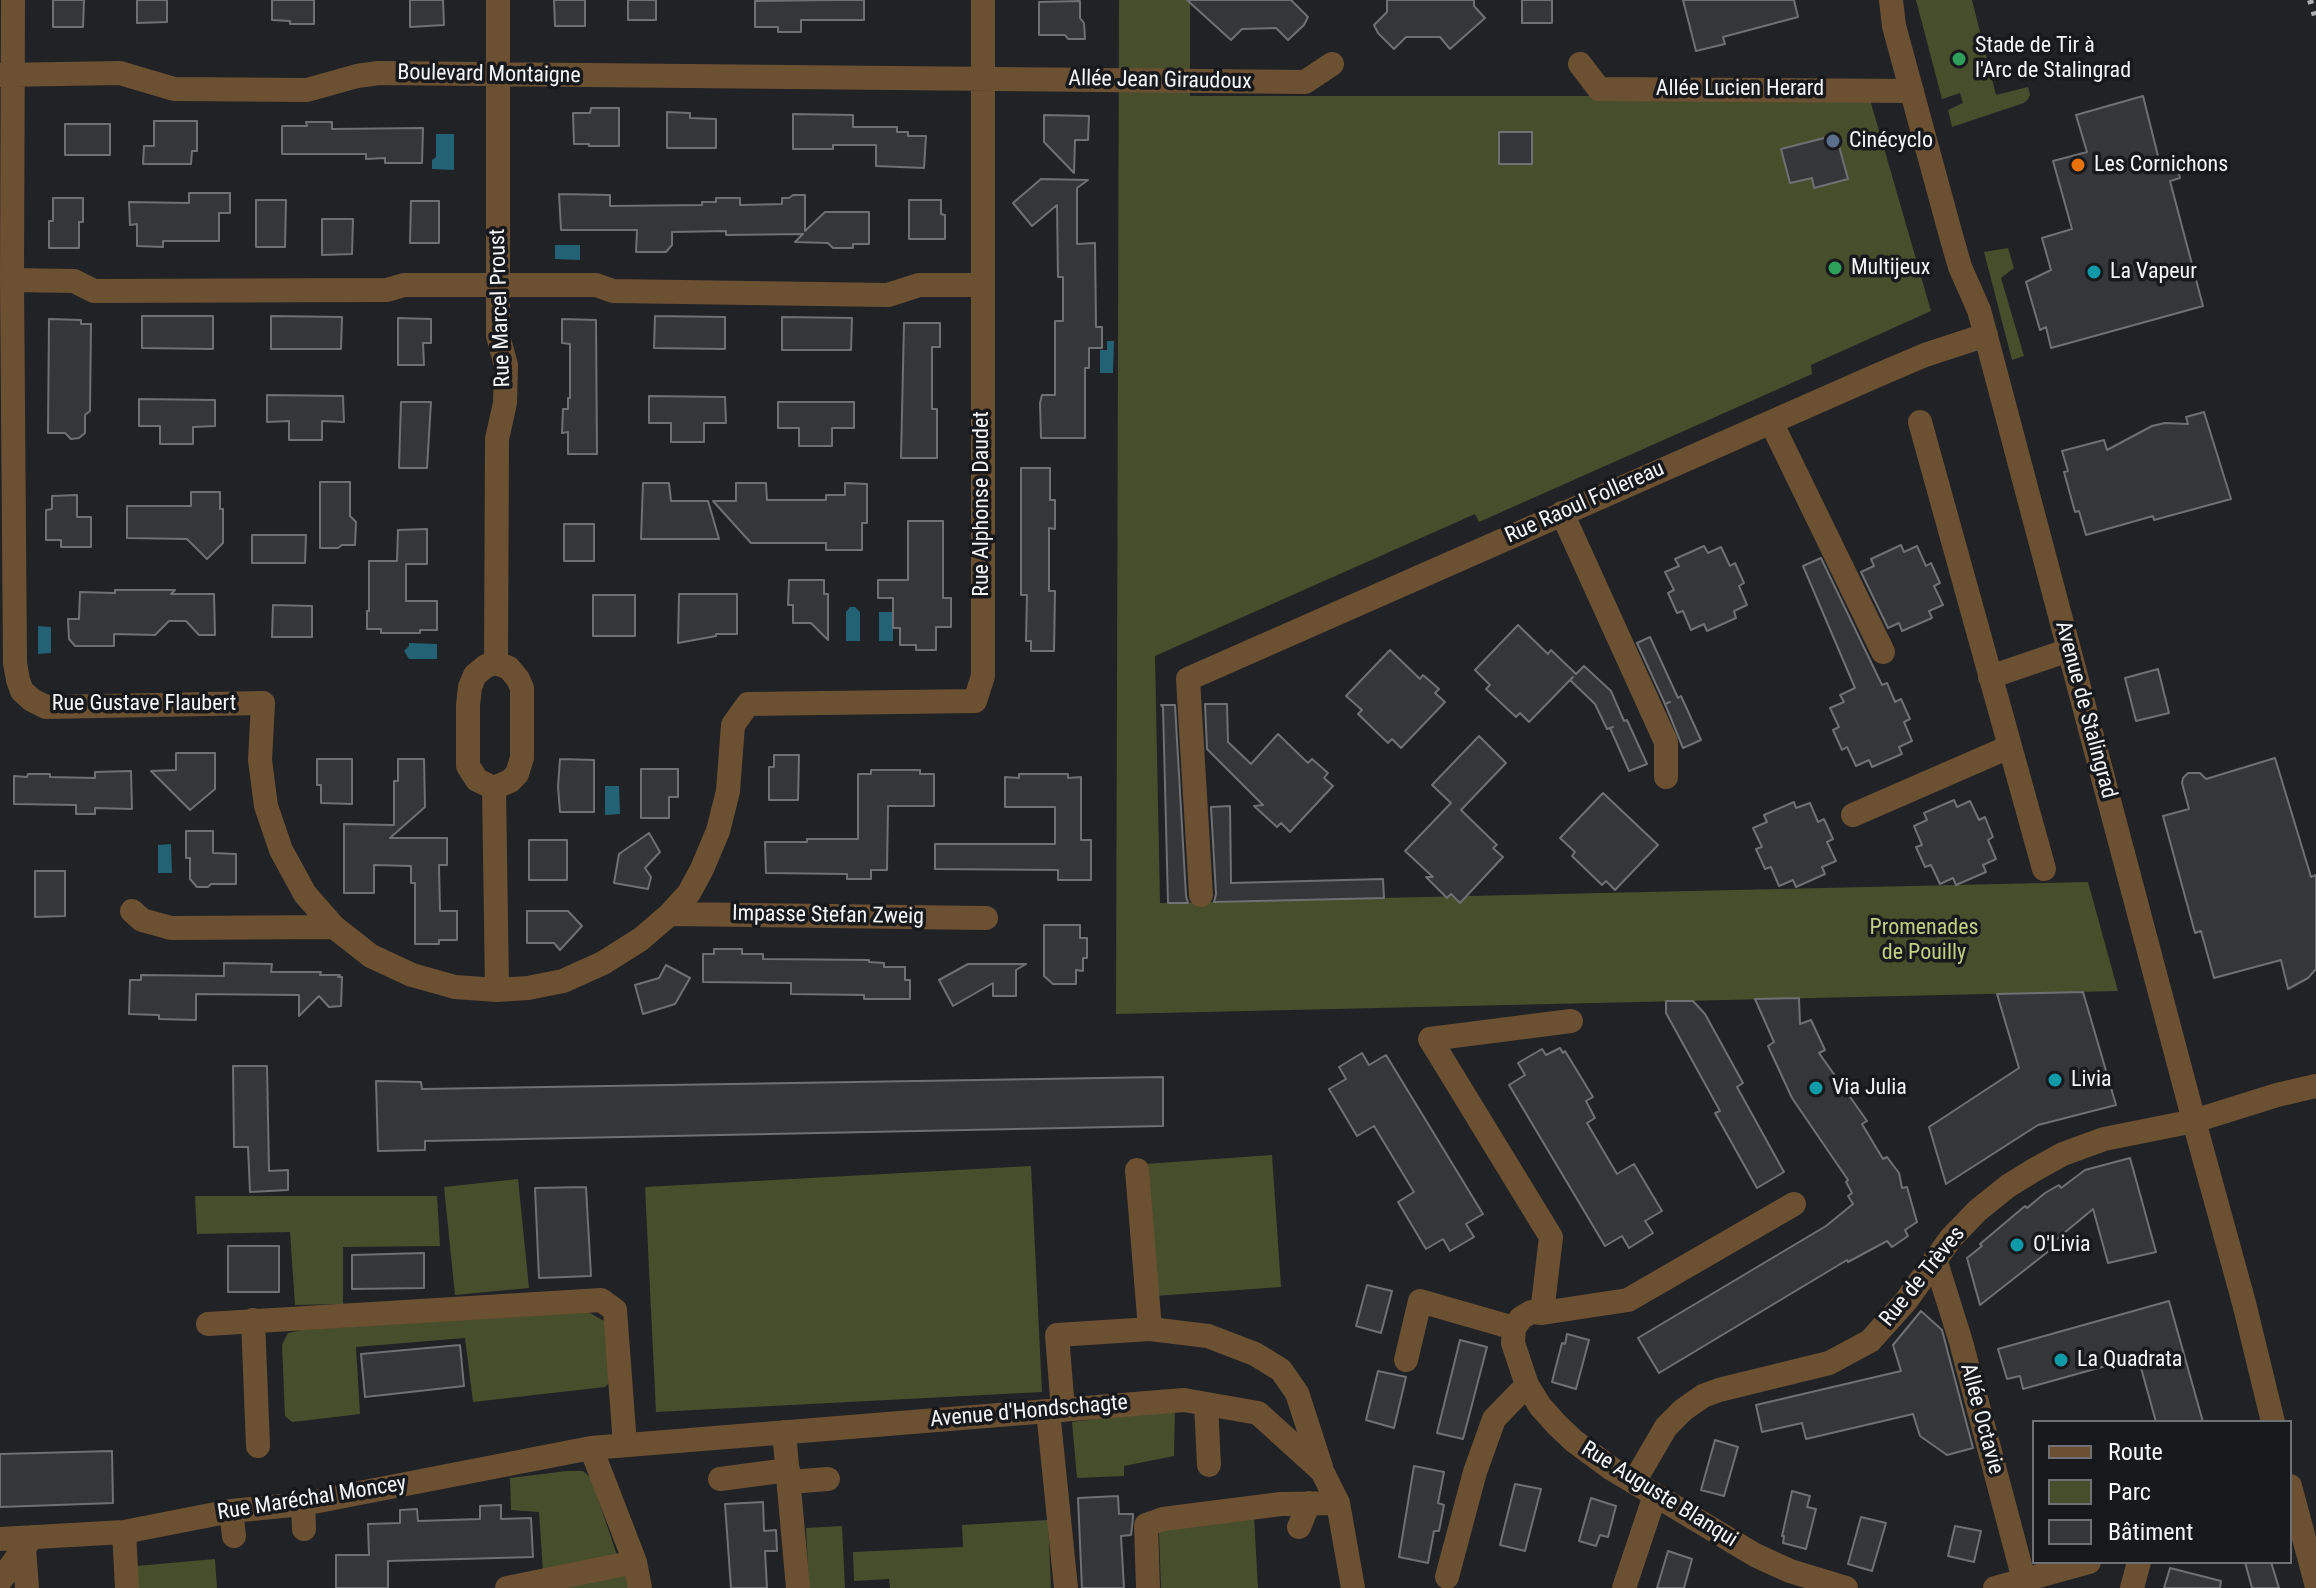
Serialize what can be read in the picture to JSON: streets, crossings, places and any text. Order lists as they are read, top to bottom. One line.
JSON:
{"streets":{"street":["Boulevard Montaigne","Allée Jean Giraudoux","Allée Lucien Herard","Rue Marcel Proust","Rue Raoul Follereau","Rue Alphonse Daudet","Rue Gustave Flaubert","Avenue de Stalingrad","Impasse Stefan Zweig","Rue de Trèves","Avenue d'Hondschagte","Allée Octavie","Rue Auguste Blanqui","Rue Maréchal Moncey"]},"crossings":[["Boulevard Montaigne","Allée Jean Giraudoux"],["Boulevard Montaigne","Rue Marcel Proust"],["Boulevard Montaigne","Rue Alphonse Daudet"],["Boulevard Montaigne","Rue Gustave Flaubert"],["Allée Jean Giraudoux","Rue Alphonse Daudet"],["Allée Lucien Herard","Avenue de Stalingrad"],["Rue Raoul Follereau","Avenue de Stalingrad"],["Rue Alphonse Daudet","Impasse Stefan Zweig"],["Avenue de Stalingrad","Rue de Trèves"],["Rue de Trèves","Allée Octavie"],["Rue de Trèves","Rue Auguste Blanqui"],["Avenue d'Hondschagte","Rue Maréchal Moncey"]],"parks":["Promenades de Pouilly"],"places":["Stade de Tir à l'Arc de Stalingrad","Cinécyclo","Les Cornichons","Multijeux","La Vapeur","Livia","Via Julia","O'Livia","La Quadrata"],"legend":["Route","Parc","Bâtiment"]}
